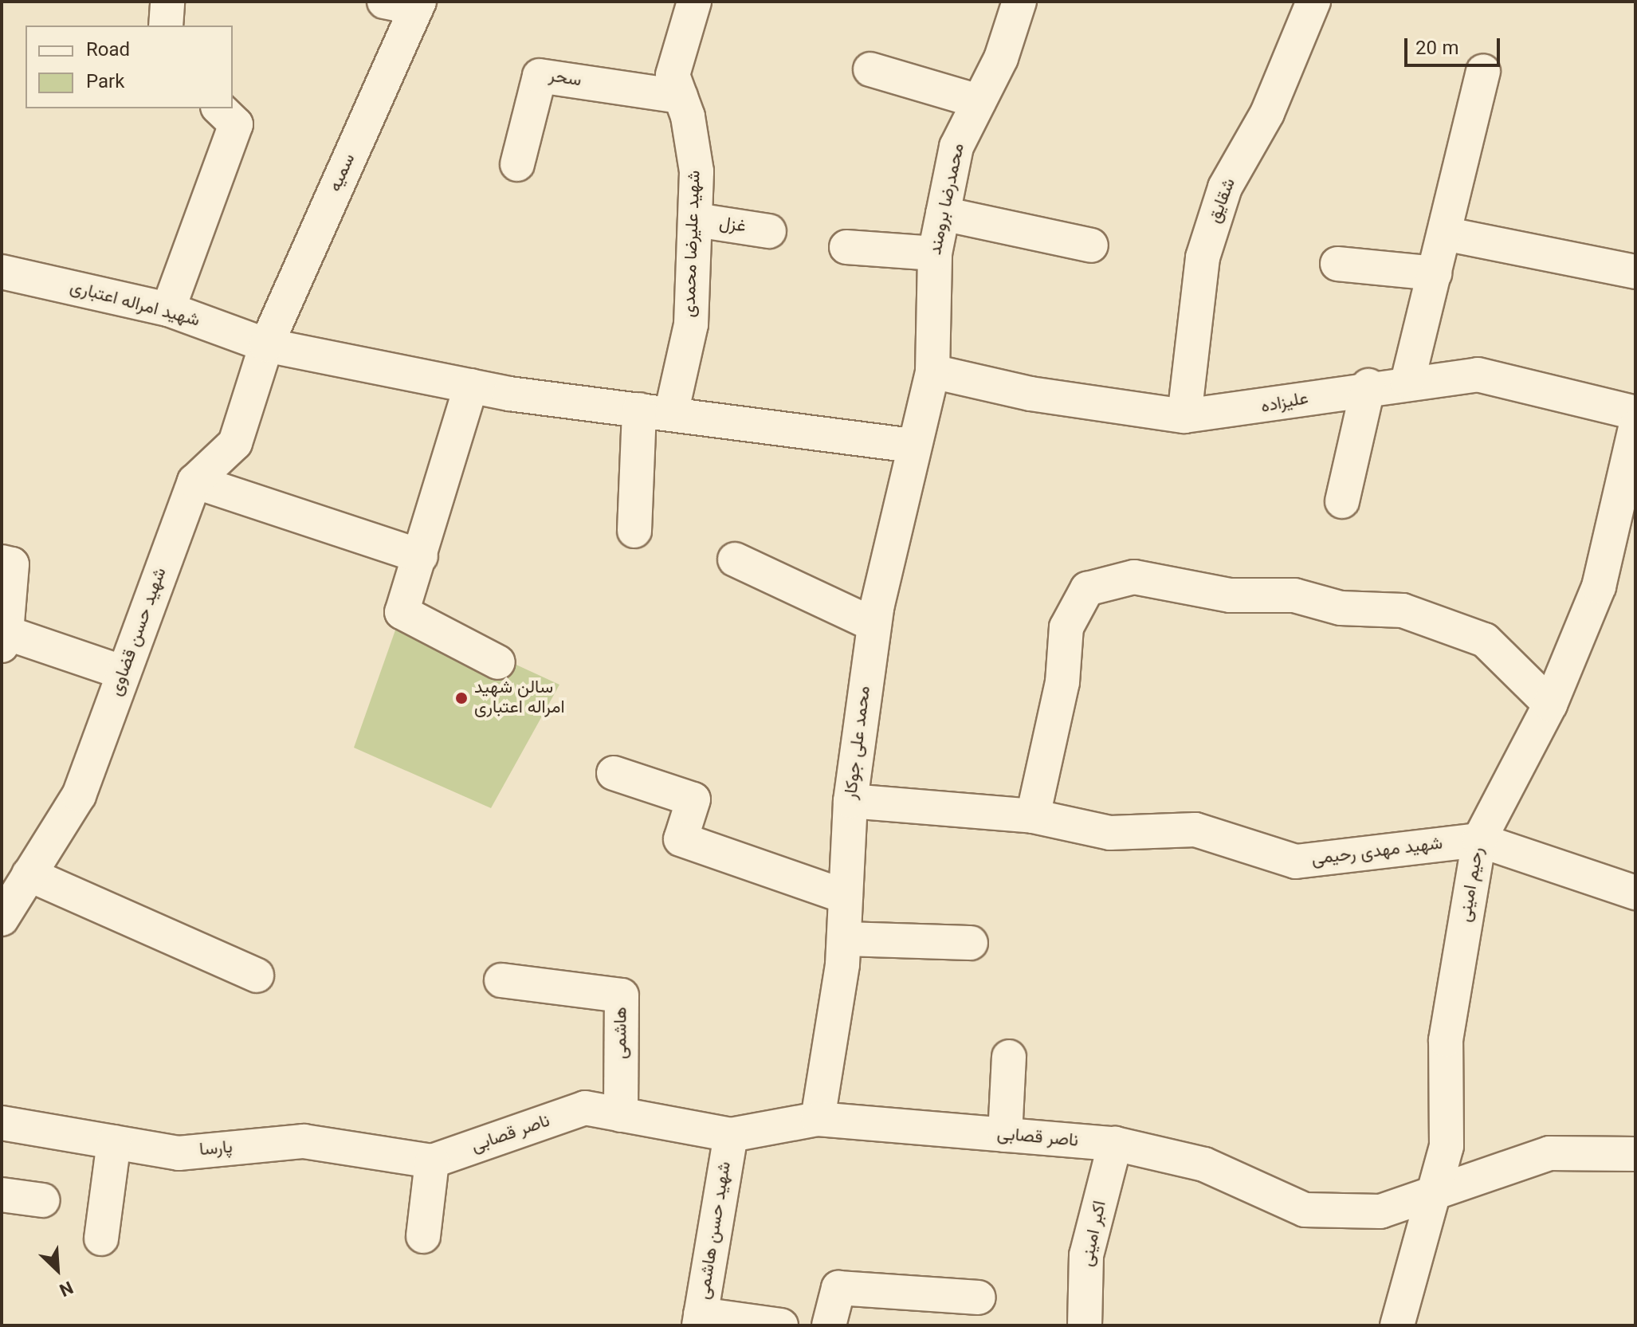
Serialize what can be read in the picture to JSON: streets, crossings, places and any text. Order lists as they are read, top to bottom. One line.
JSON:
{"streets":{"street":["سحر","سمیه","محمدرضا برومند","شقایق","غزل","شهید علیرضا محمدی","شهید امراله اعتباری","علیزاده","شهید حسن قضاوی","محمد علی جوکار","شهید مهدی رحیمی","رحیم امینی","هاشمی","ناصر قصابی","پارسا","شهید حسن هاشمی","اکبر امینی"]},"crossings":[["سحر","شهید علیرضا محمدی"],["سمیه","شهید امراله اعتباری"],["سمیه","شهید حسن قضاوی"],["محمدرضا برومند","علیزاده"],["محمدرضا برومند","محمد علی جوکار"],["شقایق","علیزاده"],["غزل","شهید علیرضا محمدی"],["شهید علیرضا محمدی","شهید امراله اعتباری"],["شهید امراله اعتباری","شهید حسن قضاوی"],["شهید امراله اعتباری","محمد علی جوکار"],["علیزاده","محمد علی جوکار"],["محمد علی جوکار","شهید مهدی رحیمی"],["محمد علی جوکار","ناصر قصابی"],["شهید مهدی رحیمی","رحیم امینی"],["رحیم امینی","ناصر قصابی"],["هاشمی","ناصر قصابی"],["ناصر قصابی","پارسا"],["ناصر قصابی","شهید حسن هاشمی"],["ناصر قصابی","اکبر امینی"]],"places":["سالن شهید امراله اعتباری"],"legend":["Road","Park"],"scale_bar":"20 m","north":"bottom right"}
